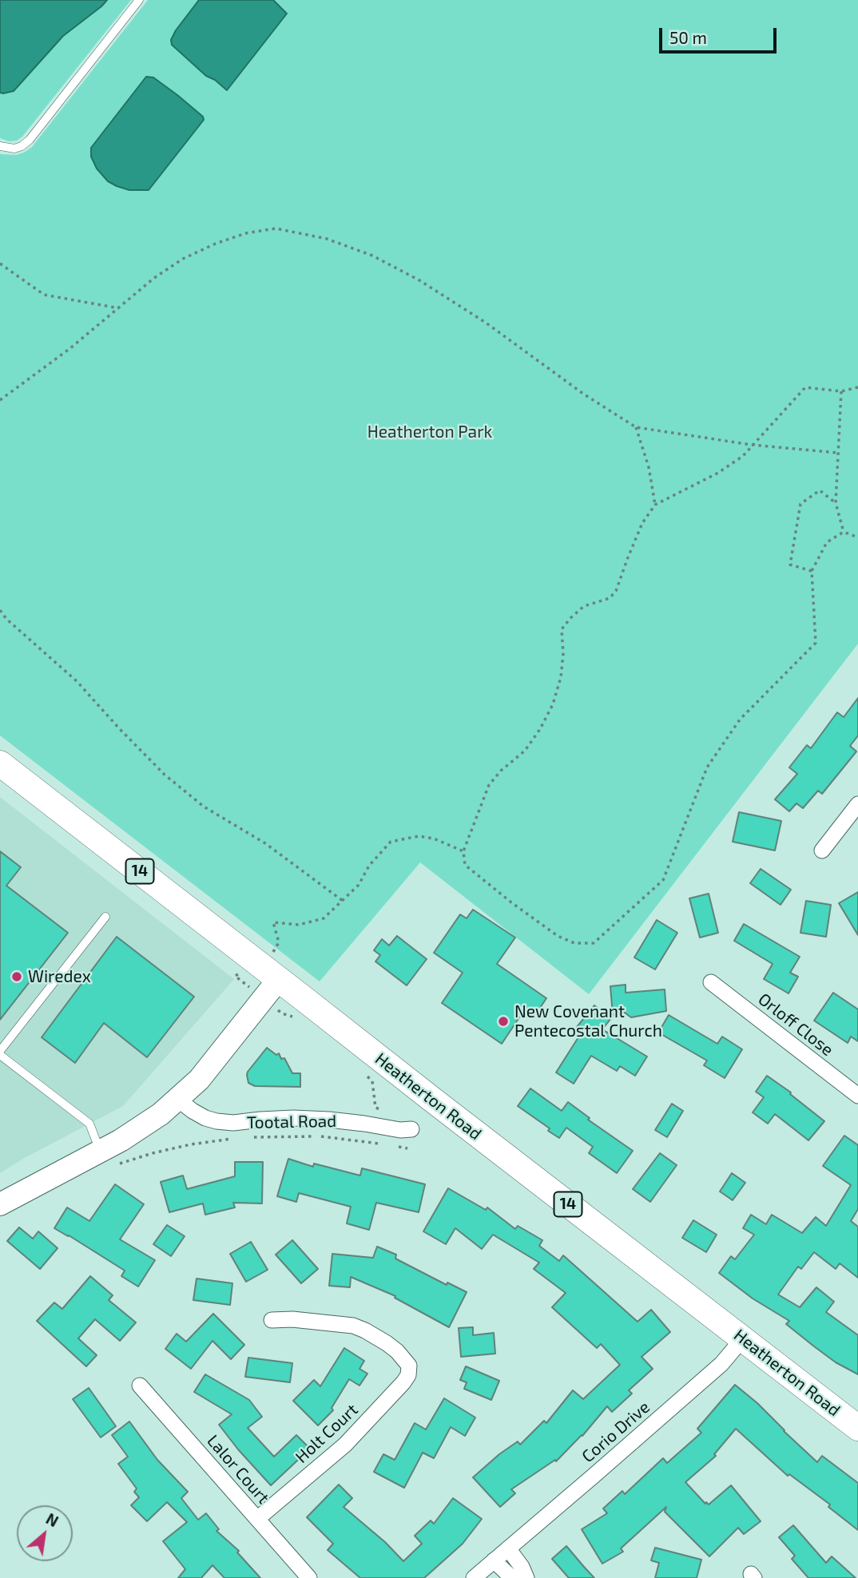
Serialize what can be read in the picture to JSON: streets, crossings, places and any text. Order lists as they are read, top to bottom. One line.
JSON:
{"streets":{"main road":["14","Heatherton Road"],"street":["Orloff Close","Tootal Road","Corio Drive","Holt Court","Lalor Court"]},"crossings":[["Heatherton Road","Corio Drive"],["Holt Court","Lalor Court"]],"parks":["Heatherton Park"],"places":["Wiredex","New Covenant Pentecostal Church"],"scale_bar":"50 m","north":"top right"}
